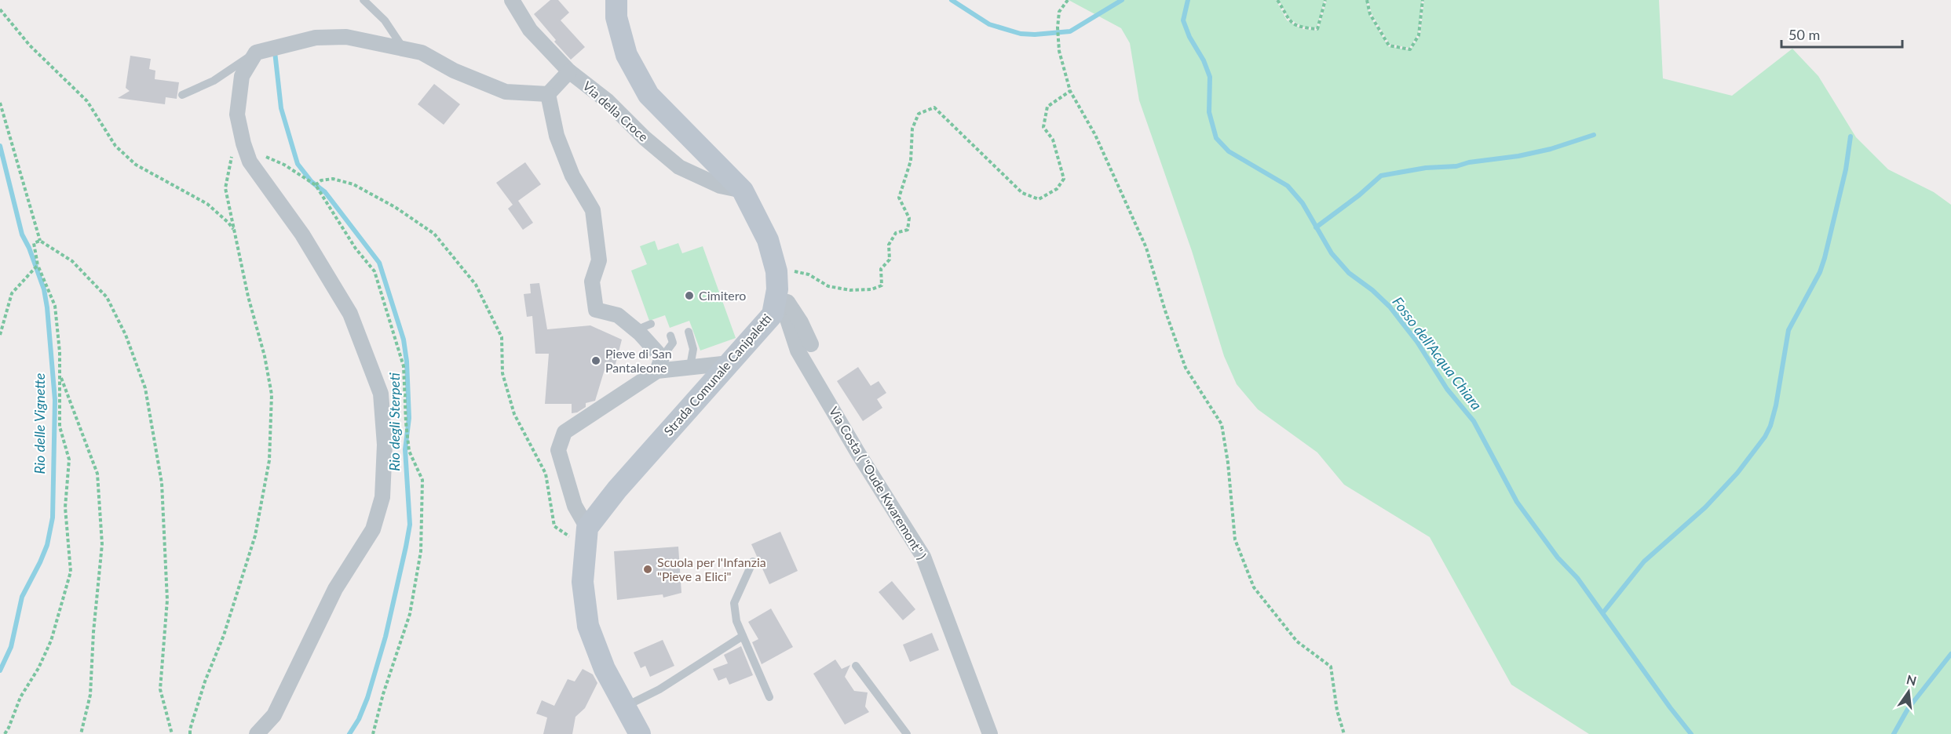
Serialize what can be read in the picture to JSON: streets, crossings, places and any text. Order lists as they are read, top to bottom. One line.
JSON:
{"streets":{"street":["Via della Croce","Strada Comunale Canipaletti","Via Costa ( \"Oude Kwaremont\" )"]},"crossings":[["Via della Croce","Strada Comunale Canipaletti"],["Strada Comunale Canipaletti","Via Costa ( \"Oude Kwaremont\" )"]],"water":["Fosso dell'Acqua Chiara","Rio degli Sterpeti","Rio delle Vignette"],"places":["Cimitero","Pieve di San Pantaleone","Scuola per l'Infanzia \"Pieve a Elici\""],"scale_bar":"50 m","north":"top"}
